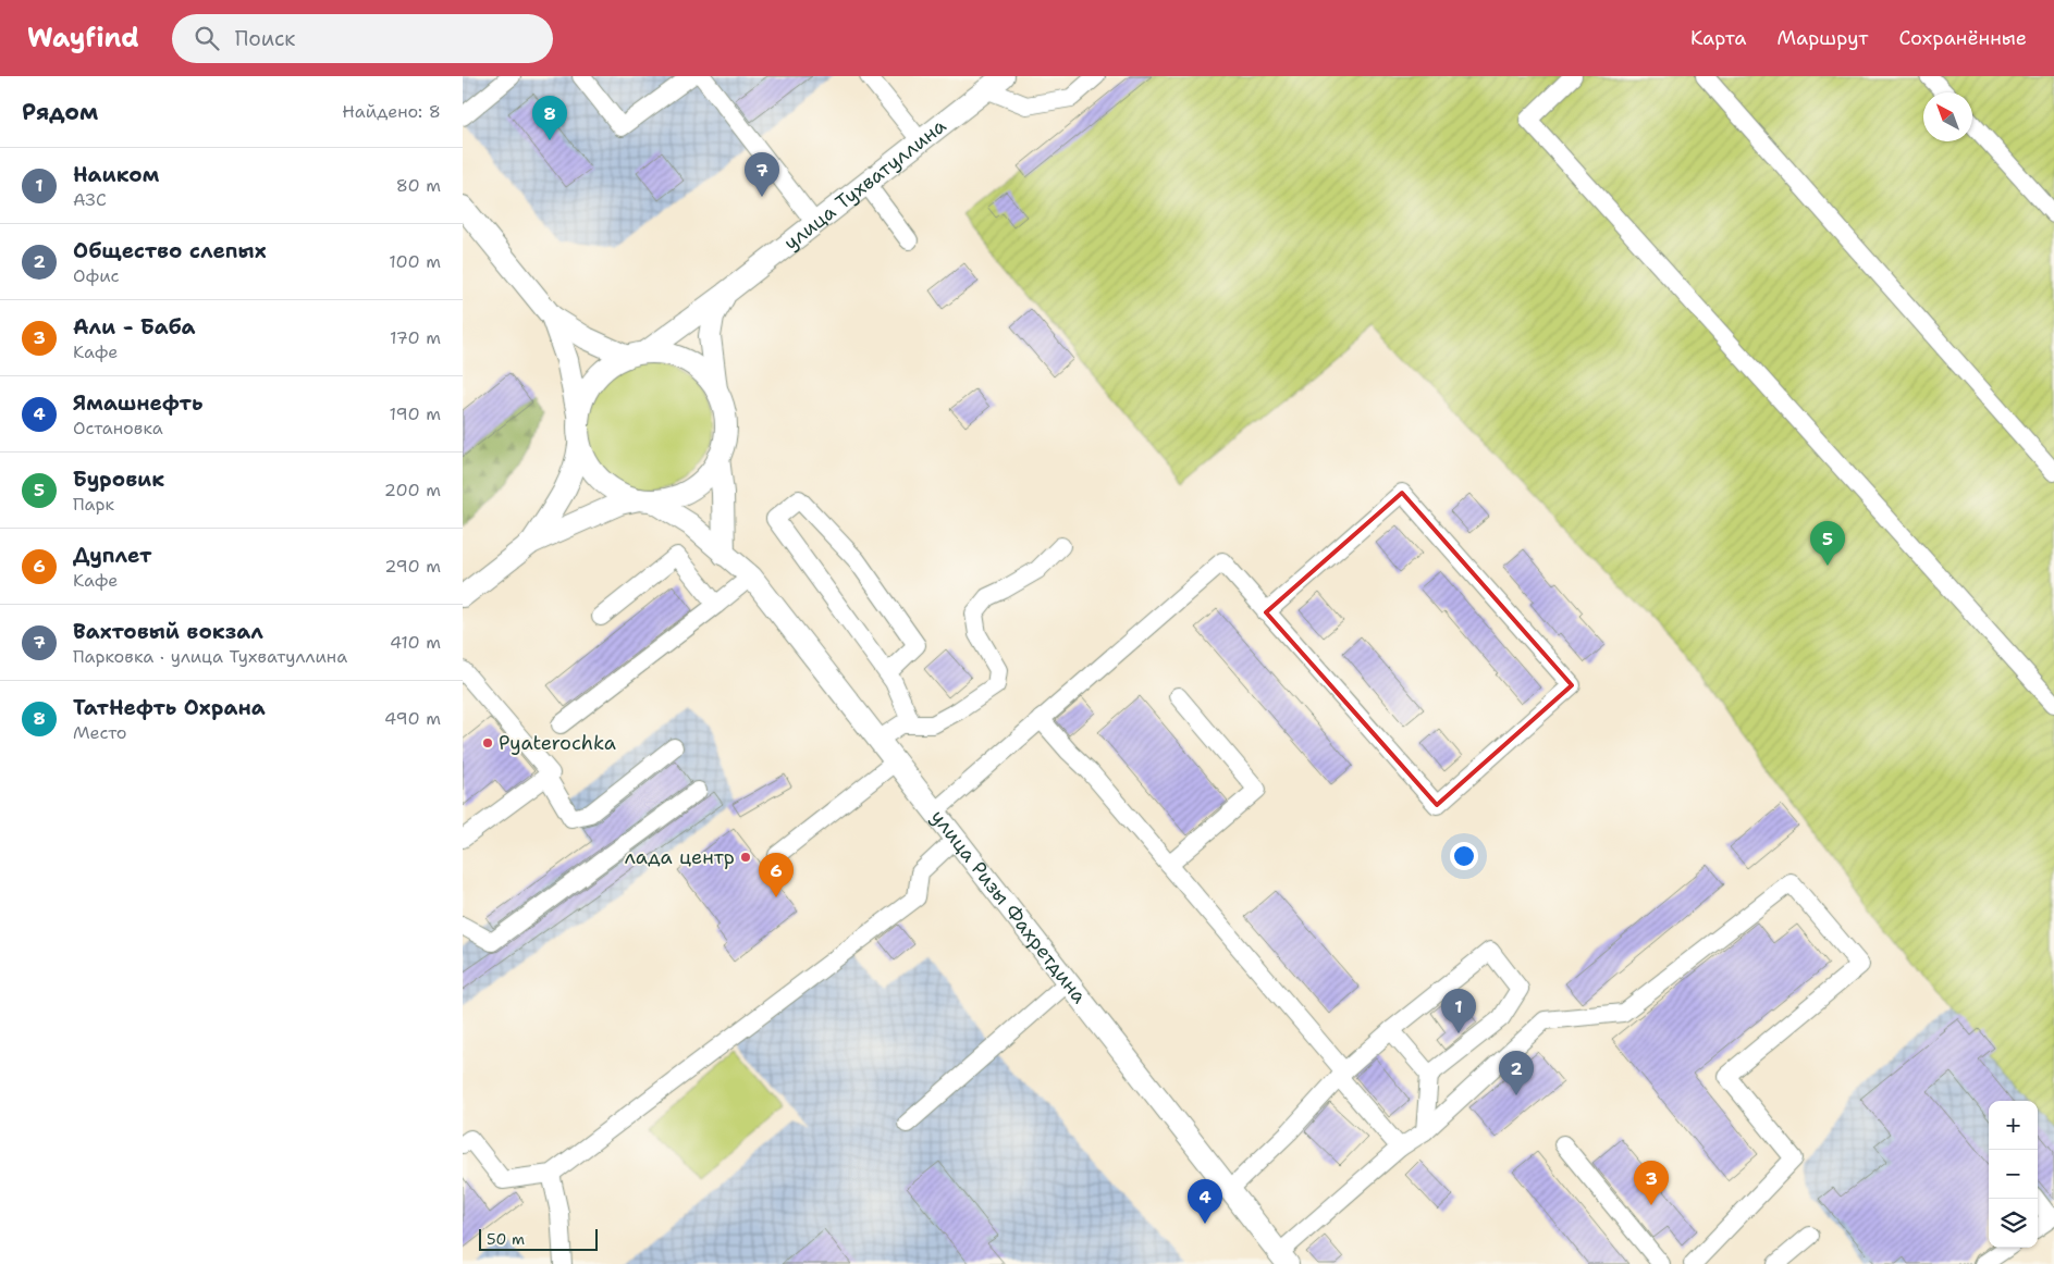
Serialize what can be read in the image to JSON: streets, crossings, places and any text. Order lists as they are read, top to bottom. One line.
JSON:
{"streets":{"main road":["улица Тухватуллина","улица Ризы Фахретдина"]},"crossings":[["улица Тухватуллина","улица Ризы Фахретдина"]],"places":["Pyaterochka","лада центр"],"scale_bar":"50 m","north":"top left","page":{"header":"Wayfind","search":"Поиск","nav":["Карта","Маршрут","Сохранённые"],"heading":["Рядом","Найдено: 8"],"pins":["8","7","5","6","1","2","3","4"],"list":[{"mark":"1","name":"Наиком","note":"АЗС","value":"80 m"},{"mark":"2","name":"Общество слепых","note":"Офис","value":"100 m"},{"mark":"3","name":"Али - Баба","note":"Кафе","value":"170 m"},{"mark":"4","name":"Ямашнефть","note":"Остановка","value":"190 m"},{"mark":"5","name":"Буровик","note":"Парк","value":"200 m"},{"mark":"6","name":"Дуплет","note":"Кафе","value":"290 m"},{"mark":"7","name":"Вахтовый вокзал","note":"Парковка · улица Тухватуллина","value":"410 m"},{"mark":"8","name":"ТатНефть Охрана","note":"Место","value":"490 m"}],"map_buttons":["+","−"],"scale":"50 m"}}
